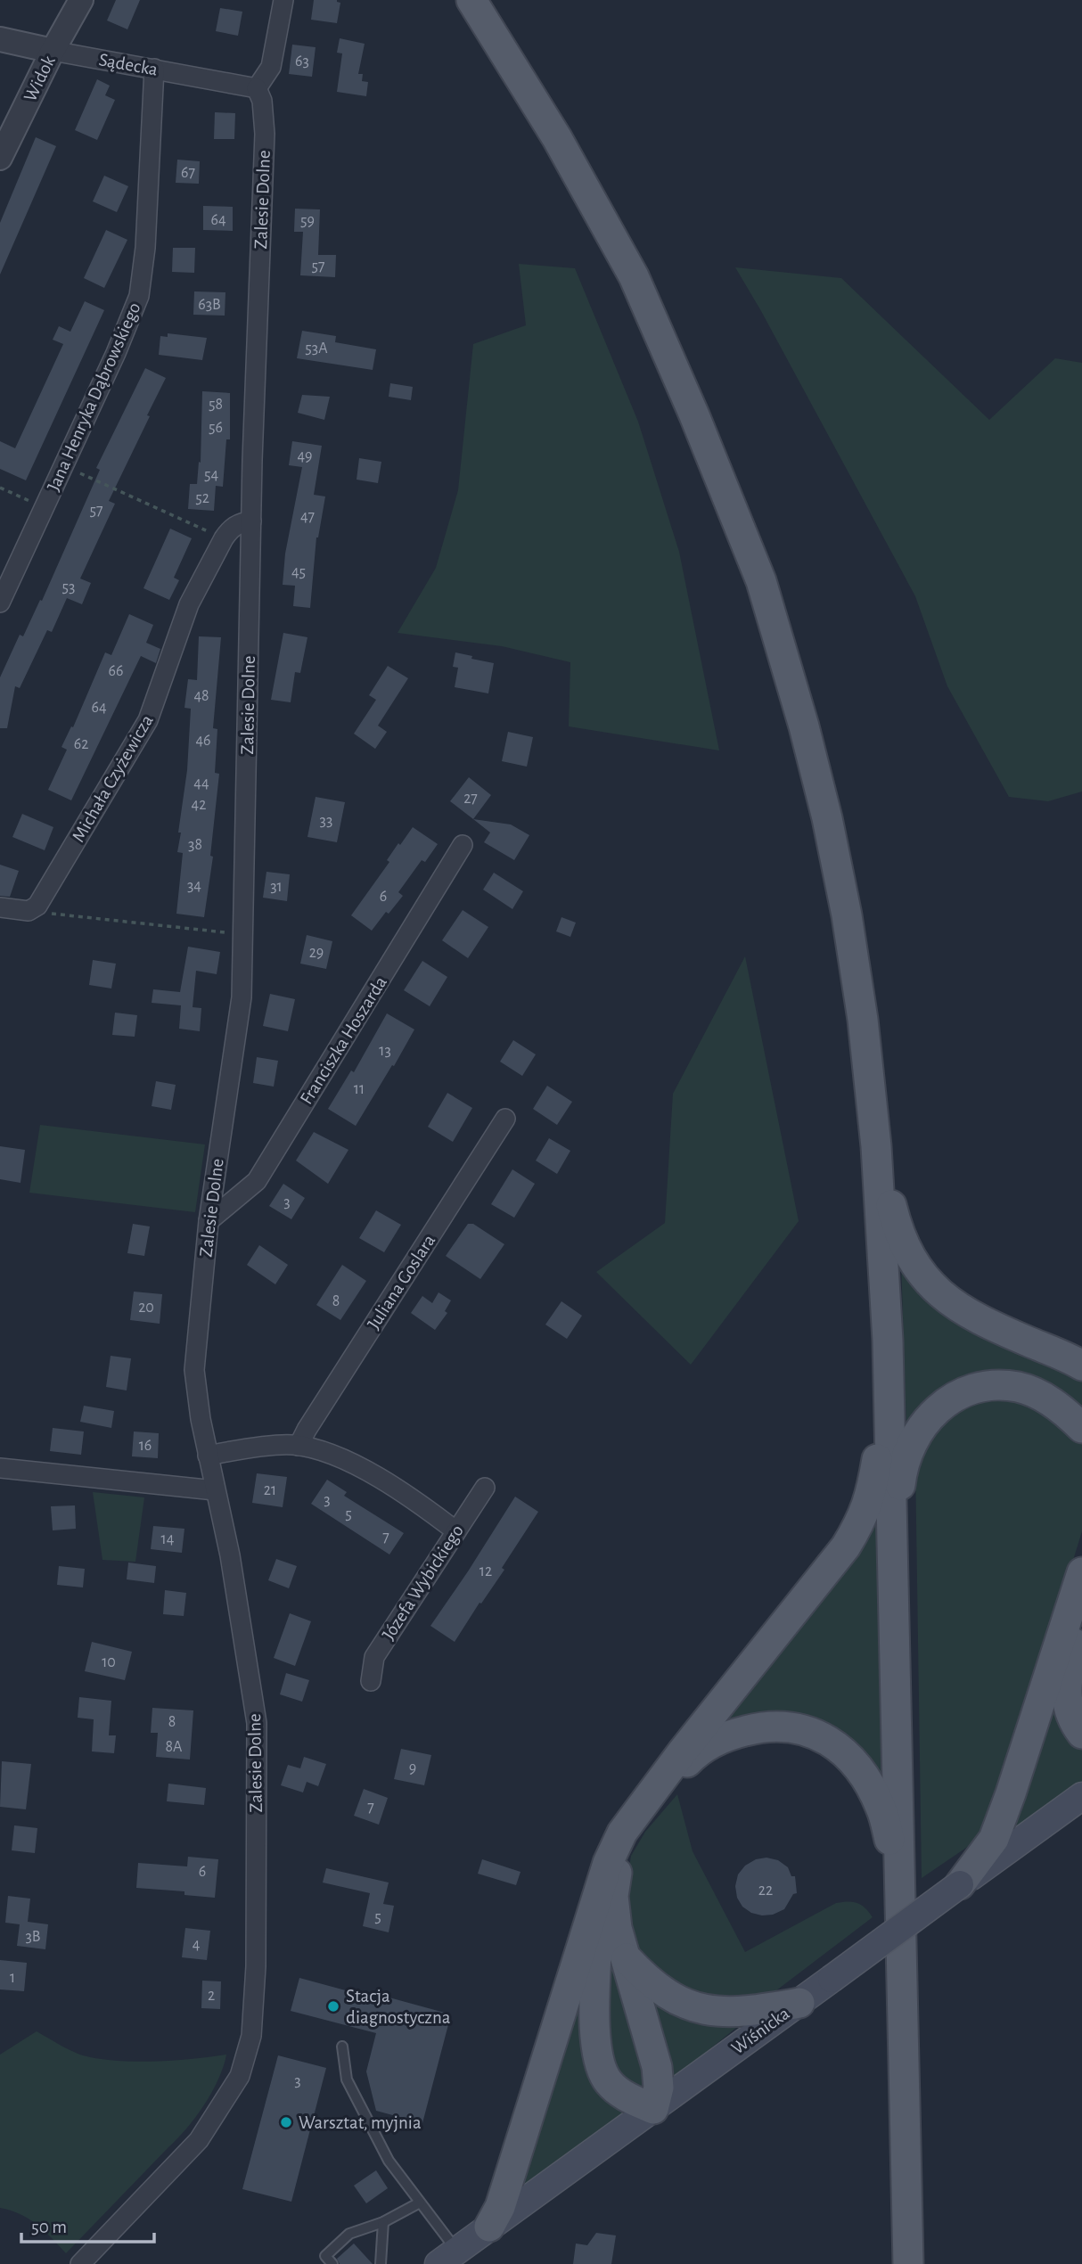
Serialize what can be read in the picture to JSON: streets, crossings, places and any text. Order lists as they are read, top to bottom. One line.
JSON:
{"streets":{"main road":["Wiśnicka"],"street":["Sądecka","Widok","Zalesie Dolne","Jana Henryka Dąbrowskiego","Michała Czyżewicza","Franciszka Hoszarda","Juliana Goslara","Józefa Wybickiego"]},"crossings":[["Sądecka","Widok"],["Sądecka","Zalesie Dolne"],["Sądecka","Jana Henryka Dąbrowskiego"],["Zalesie Dolne","Michała Czyżewicza"],["Zalesie Dolne","Franciszka Hoszarda"]],"places":["Stacja diagnostyczna","Warsztat, myjnia"],"house_numbers":["63","67","64","59","57","63B","53A","58","56","49","54","52","57","47","45","53","66","48","64","46","62","44","27","42","33","38","34","31","6","29","13","11","3","8","20","16","21","3","5","7","14","12","10","8","8A","9","7","6","22","5","3B","4","1","2","3"],"scale_bar":"50 m"}
